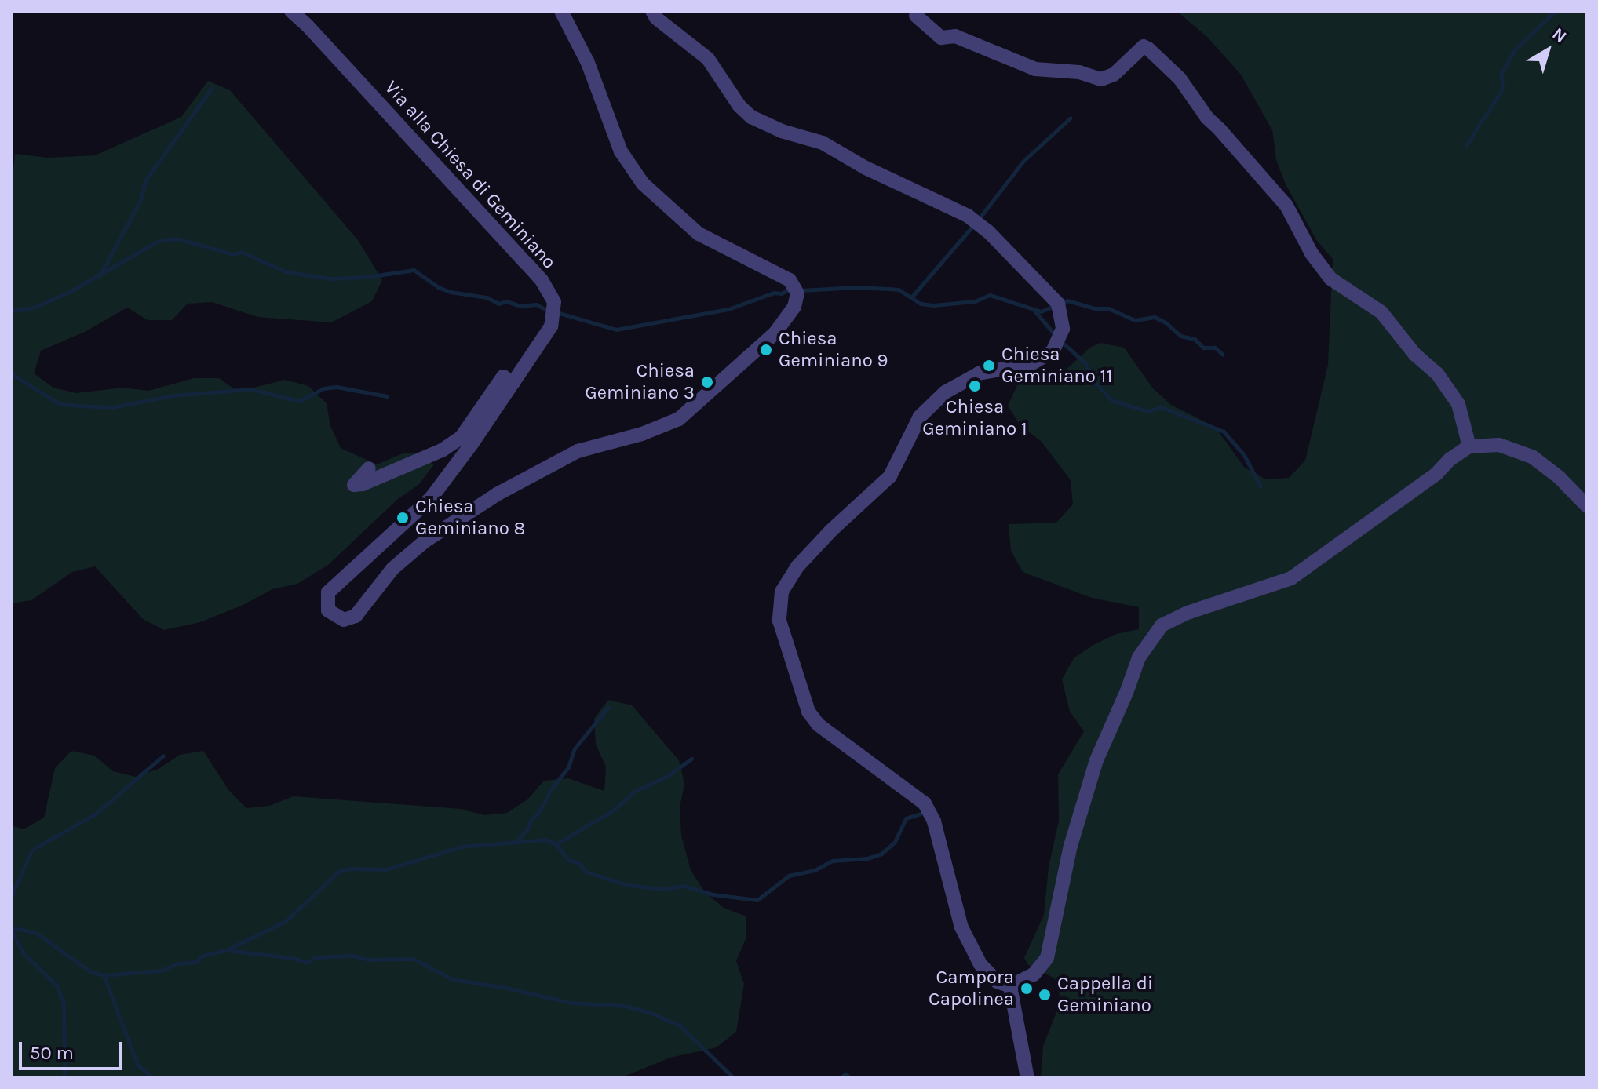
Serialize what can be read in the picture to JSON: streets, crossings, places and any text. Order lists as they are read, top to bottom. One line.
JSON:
{"streets":{"street":["Via alla Chiesa di Geminiano"]},"places":["Chiesa Geminiano 9","Chiesa Geminiano 11","Chiesa Geminiano 3","Chiesa Geminiano 1","Chiesa Geminiano 8","Campora Capolinea","Cappella di Geminiano"],"scale_bar":"50 m","north":"top right"}
